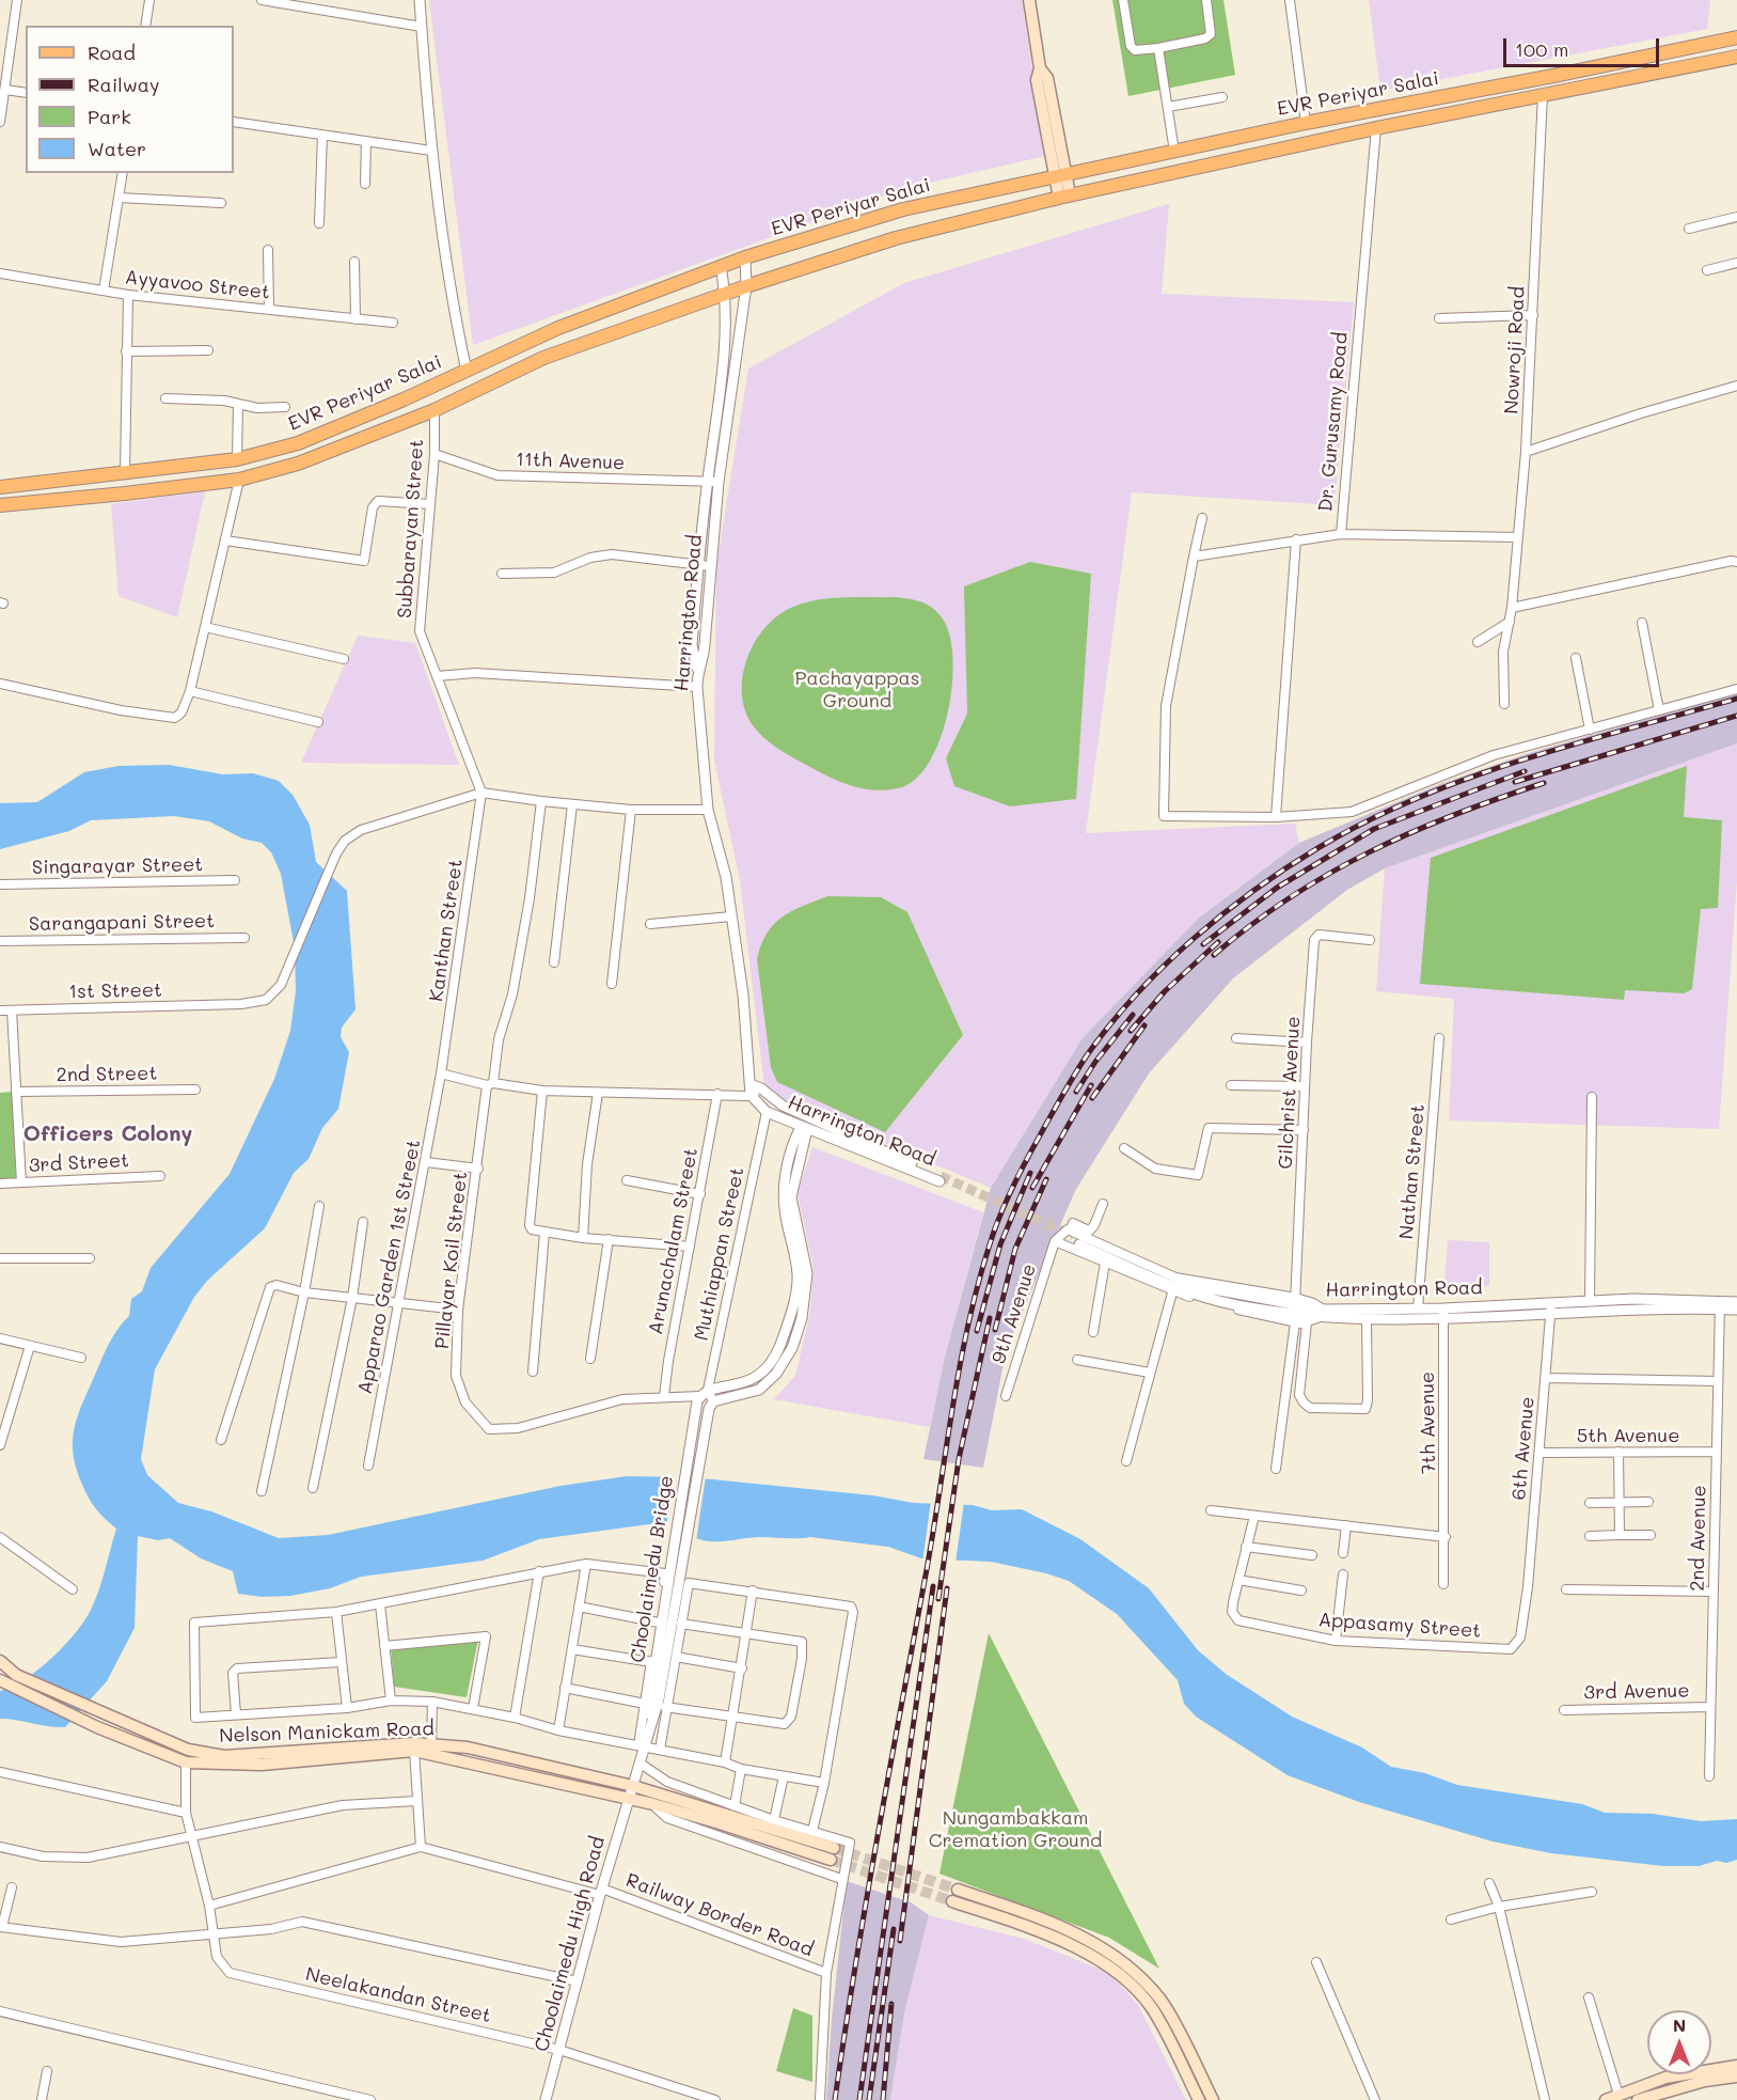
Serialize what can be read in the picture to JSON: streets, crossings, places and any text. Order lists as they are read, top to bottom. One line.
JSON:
{"streets":{"main road":["EVR Periyar Salai","Nelson Manickam Road"],"street":["Ayyavoo Street","Nowroji Road","Dr. Gurusamy Road","11th Avenue","Subbarayan Street","Harrington Road","Singarayar Street","Sarangapani Street","Kanthan Street","1st Street","2nd Street","Gilchrist Avenue","3rd Street","Nathan Street","Arunachalam Street","Muthiappan Street","Pillayar Koil Street","Apparao Garden 1st Street","9th Avenue","7th Avenue","5th Avenue","6th Avenue","2nd Avenue","Choolaimedu Bridge","Appasamy Street","3rd Avenue","Railway Border Road","Choolaimedu High Road","Neelakandan Street"]},"crossings":[["EVR Periyar Salai","Nowroji Road"],["EVR Periyar Salai","Dr. Gurusamy Road"],["EVR Periyar Salai","Subbarayan Street"],["EVR Periyar Salai","Harrington Road"],["11th Avenue","Subbarayan Street"],["11th Avenue","Harrington Road"],["Subbarayan Street","Kanthan Street"],["Subbarayan Street","1st Street"],["Harrington Road","Gilchrist Avenue"],["Harrington Road","Nathan Street"],["Harrington Road","Muthiappan Street"],["Harrington Road","7th Avenue"],["Harrington Road","6th Avenue"],["Harrington Road","2nd Avenue"],["Kanthan Street","1st Street"],["Kanthan Street","Apparao Garden 1st Street"],["Arunachalam Street","Pillayar Koil Street"],["Muthiappan Street","Choolaimedu Bridge"],["5th Avenue","6th Avenue"],["5th Avenue","2nd Avenue"],["6th Avenue","Appasamy Street"],["2nd Avenue","3rd Avenue"],["Nelson Manickam Road","Choolaimedu High Road"],["Railway Border Road","Choolaimedu High Road"],["Choolaimedu High Road","Neelakandan Street"]],"districts":["Officers Colony"],"parks":["Pachayappas Ground","Nungambakkam Cremation Ground"],"legend":["Road","Railway","Park","Water"],"scale_bar":"100 m","north":"top"}
